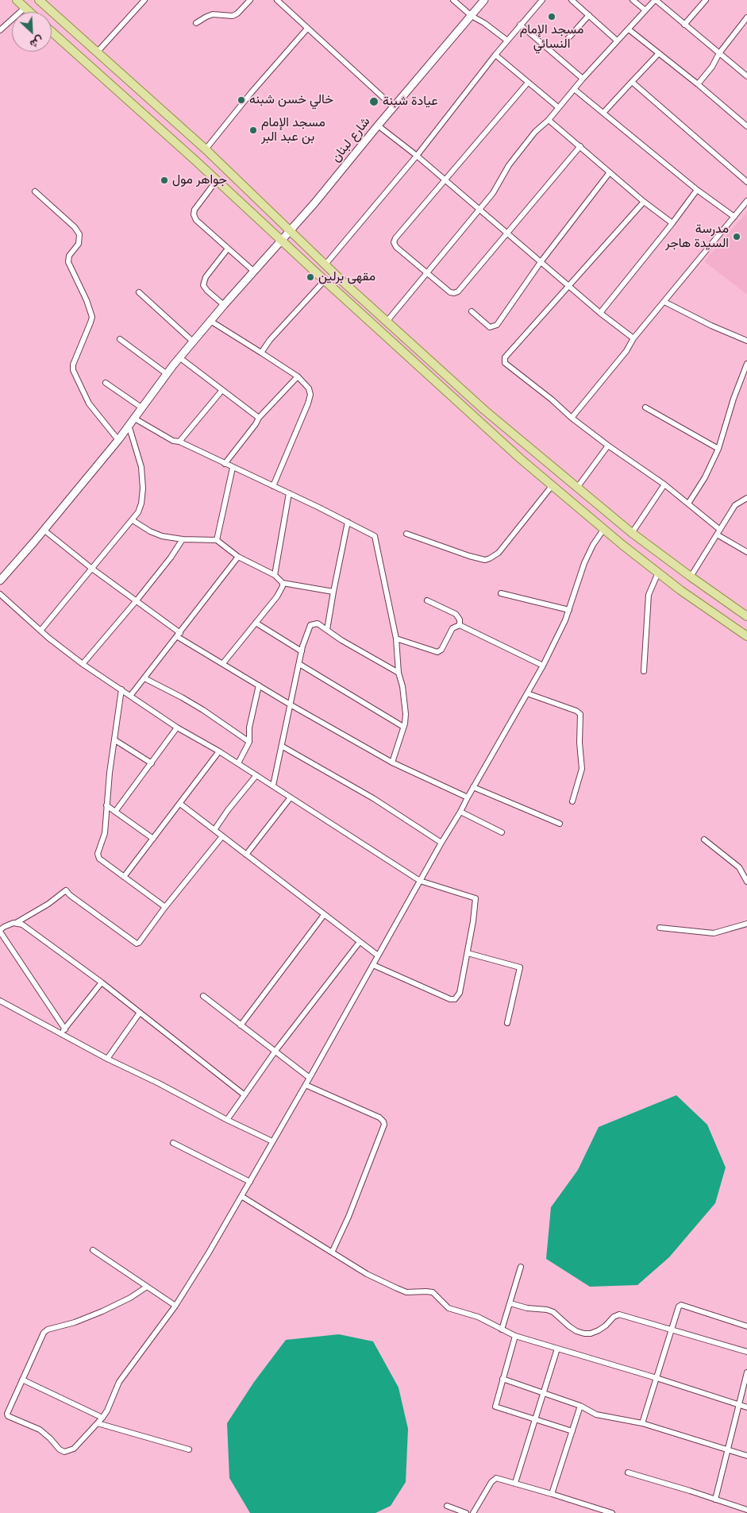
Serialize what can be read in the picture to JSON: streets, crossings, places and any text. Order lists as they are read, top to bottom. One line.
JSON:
{"streets":{"street":["شارع لبنان"]},"places":["مسجد الإمام النسائي","خالي خسن شبنه","عيادة شبنة","مسجد الإمام بن عبد البر","جواهر مول","مدرسة السيدة هاجر","مقهى برلين"],"north":"bottom right"}
